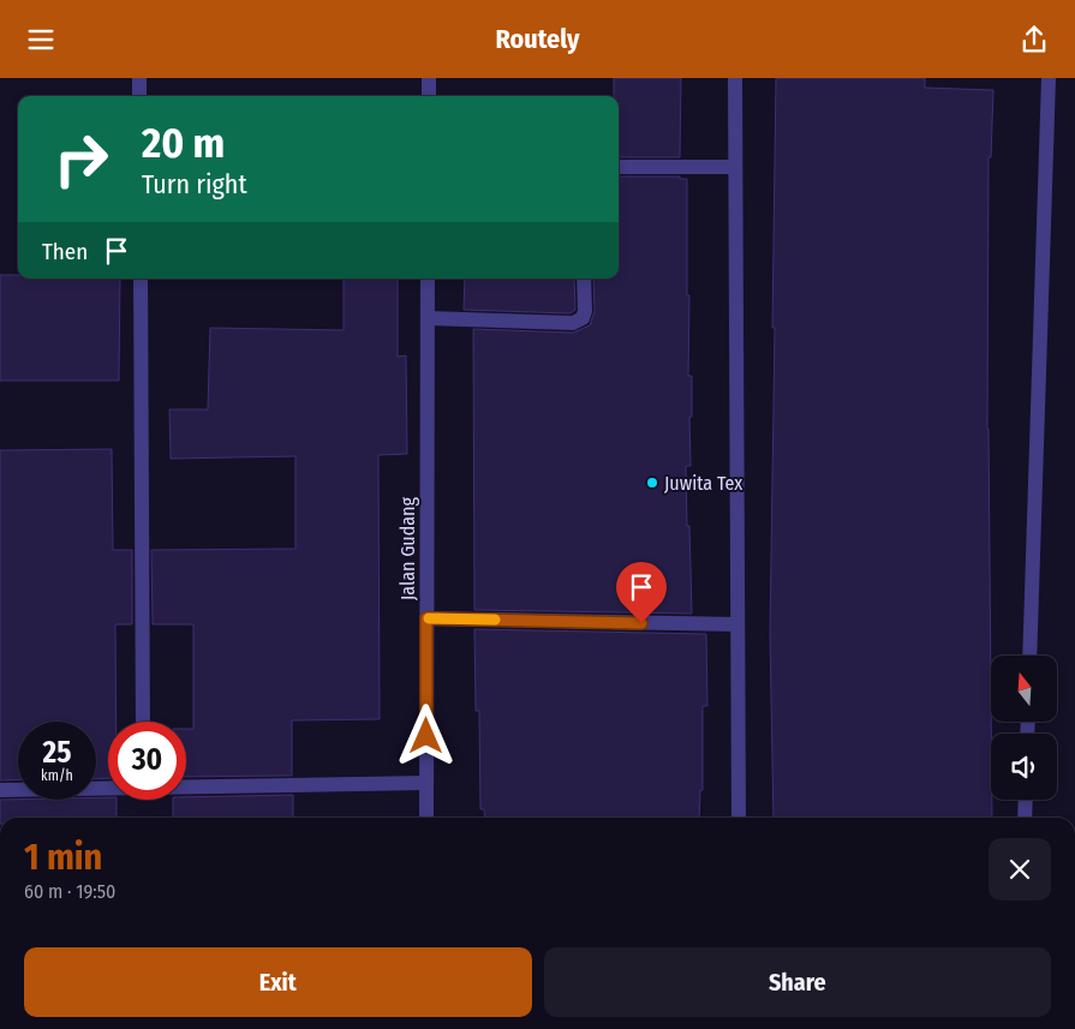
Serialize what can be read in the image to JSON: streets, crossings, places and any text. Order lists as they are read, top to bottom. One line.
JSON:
{"streets":{"street":["Jalan Gudang"]},"places":["Juwita Tex"],"north":"top","page":{"header":"Routely","turn":["20 m","Turn right"],"then":"Then","speed":"25 km/h","limit":"30","heading":["1 min","60 m · 19:50"],"buttons":["Exit","Share"]}}
